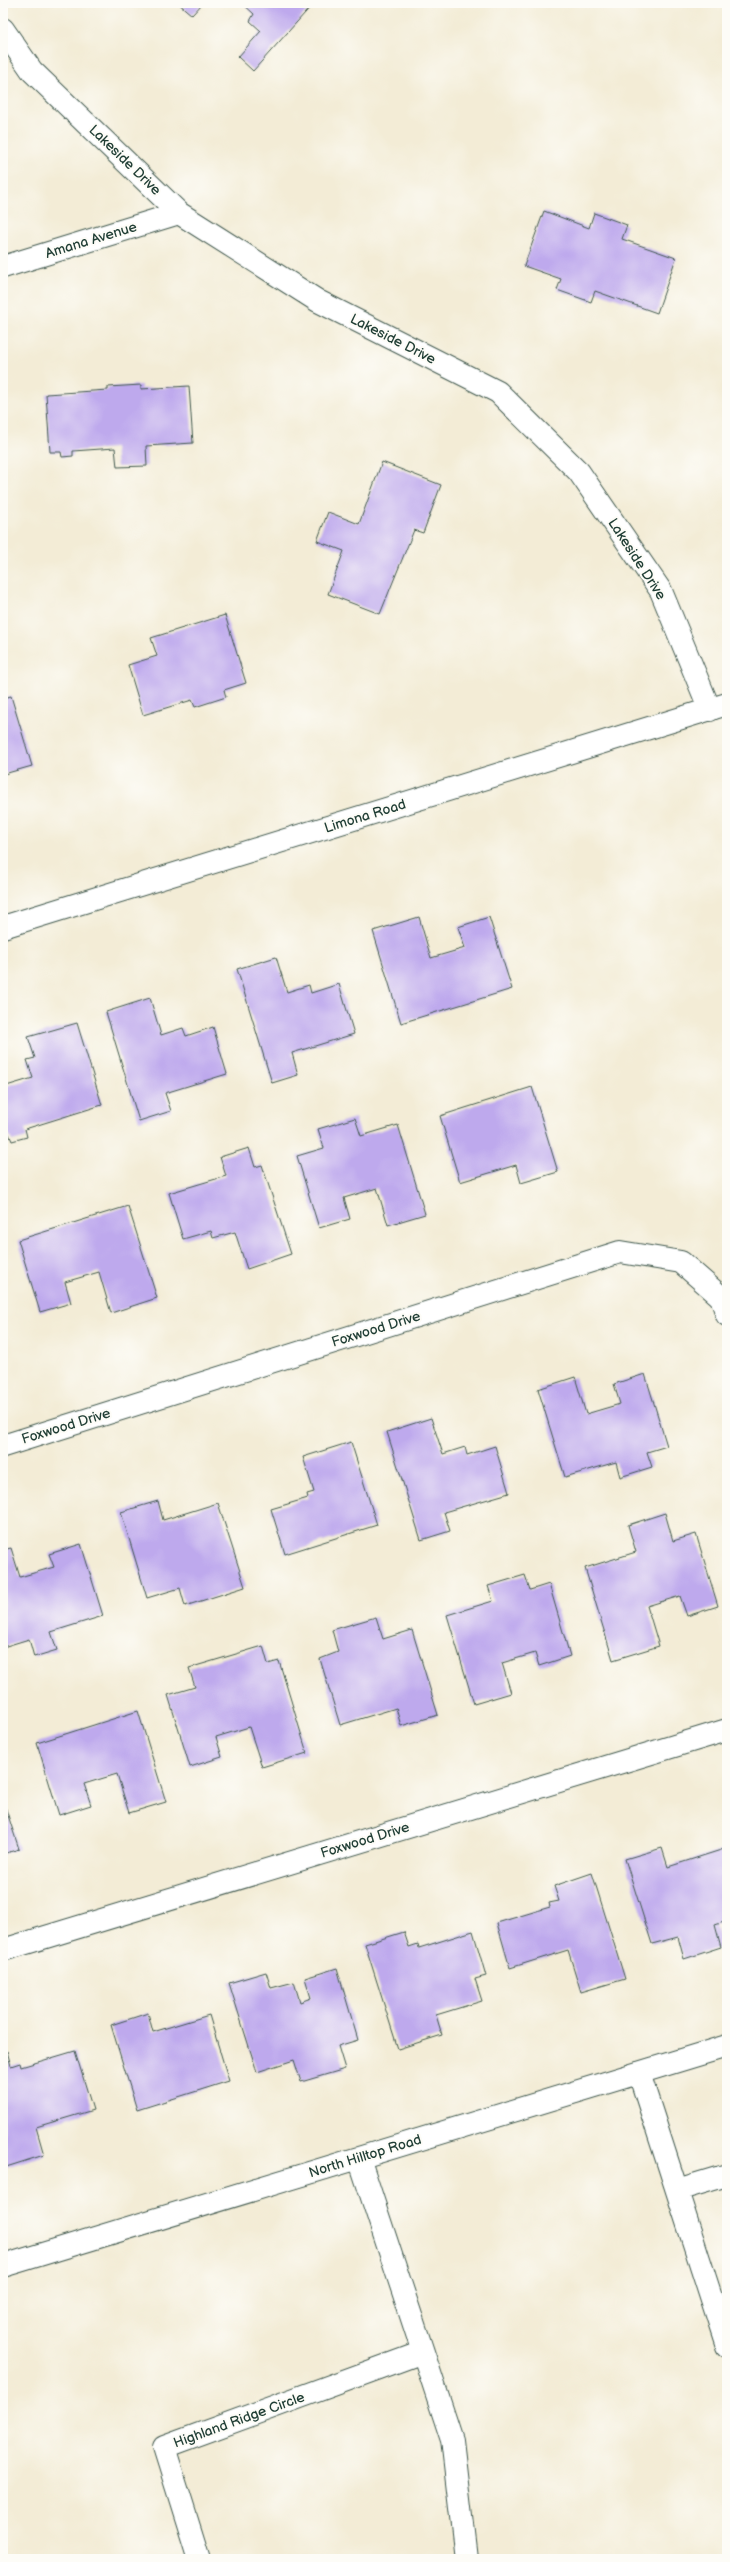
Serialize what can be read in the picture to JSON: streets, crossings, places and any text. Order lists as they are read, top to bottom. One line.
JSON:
{"streets":{"street":["Lakeside Drive","Amana Avenue","Limona Road","Foxwood Drive","North Hilltop Road","Highland Ridge Circle"]},"crossings":[["Lakeside Drive","Amana Avenue"],["Lakeside Drive","Limona Road"]]}
